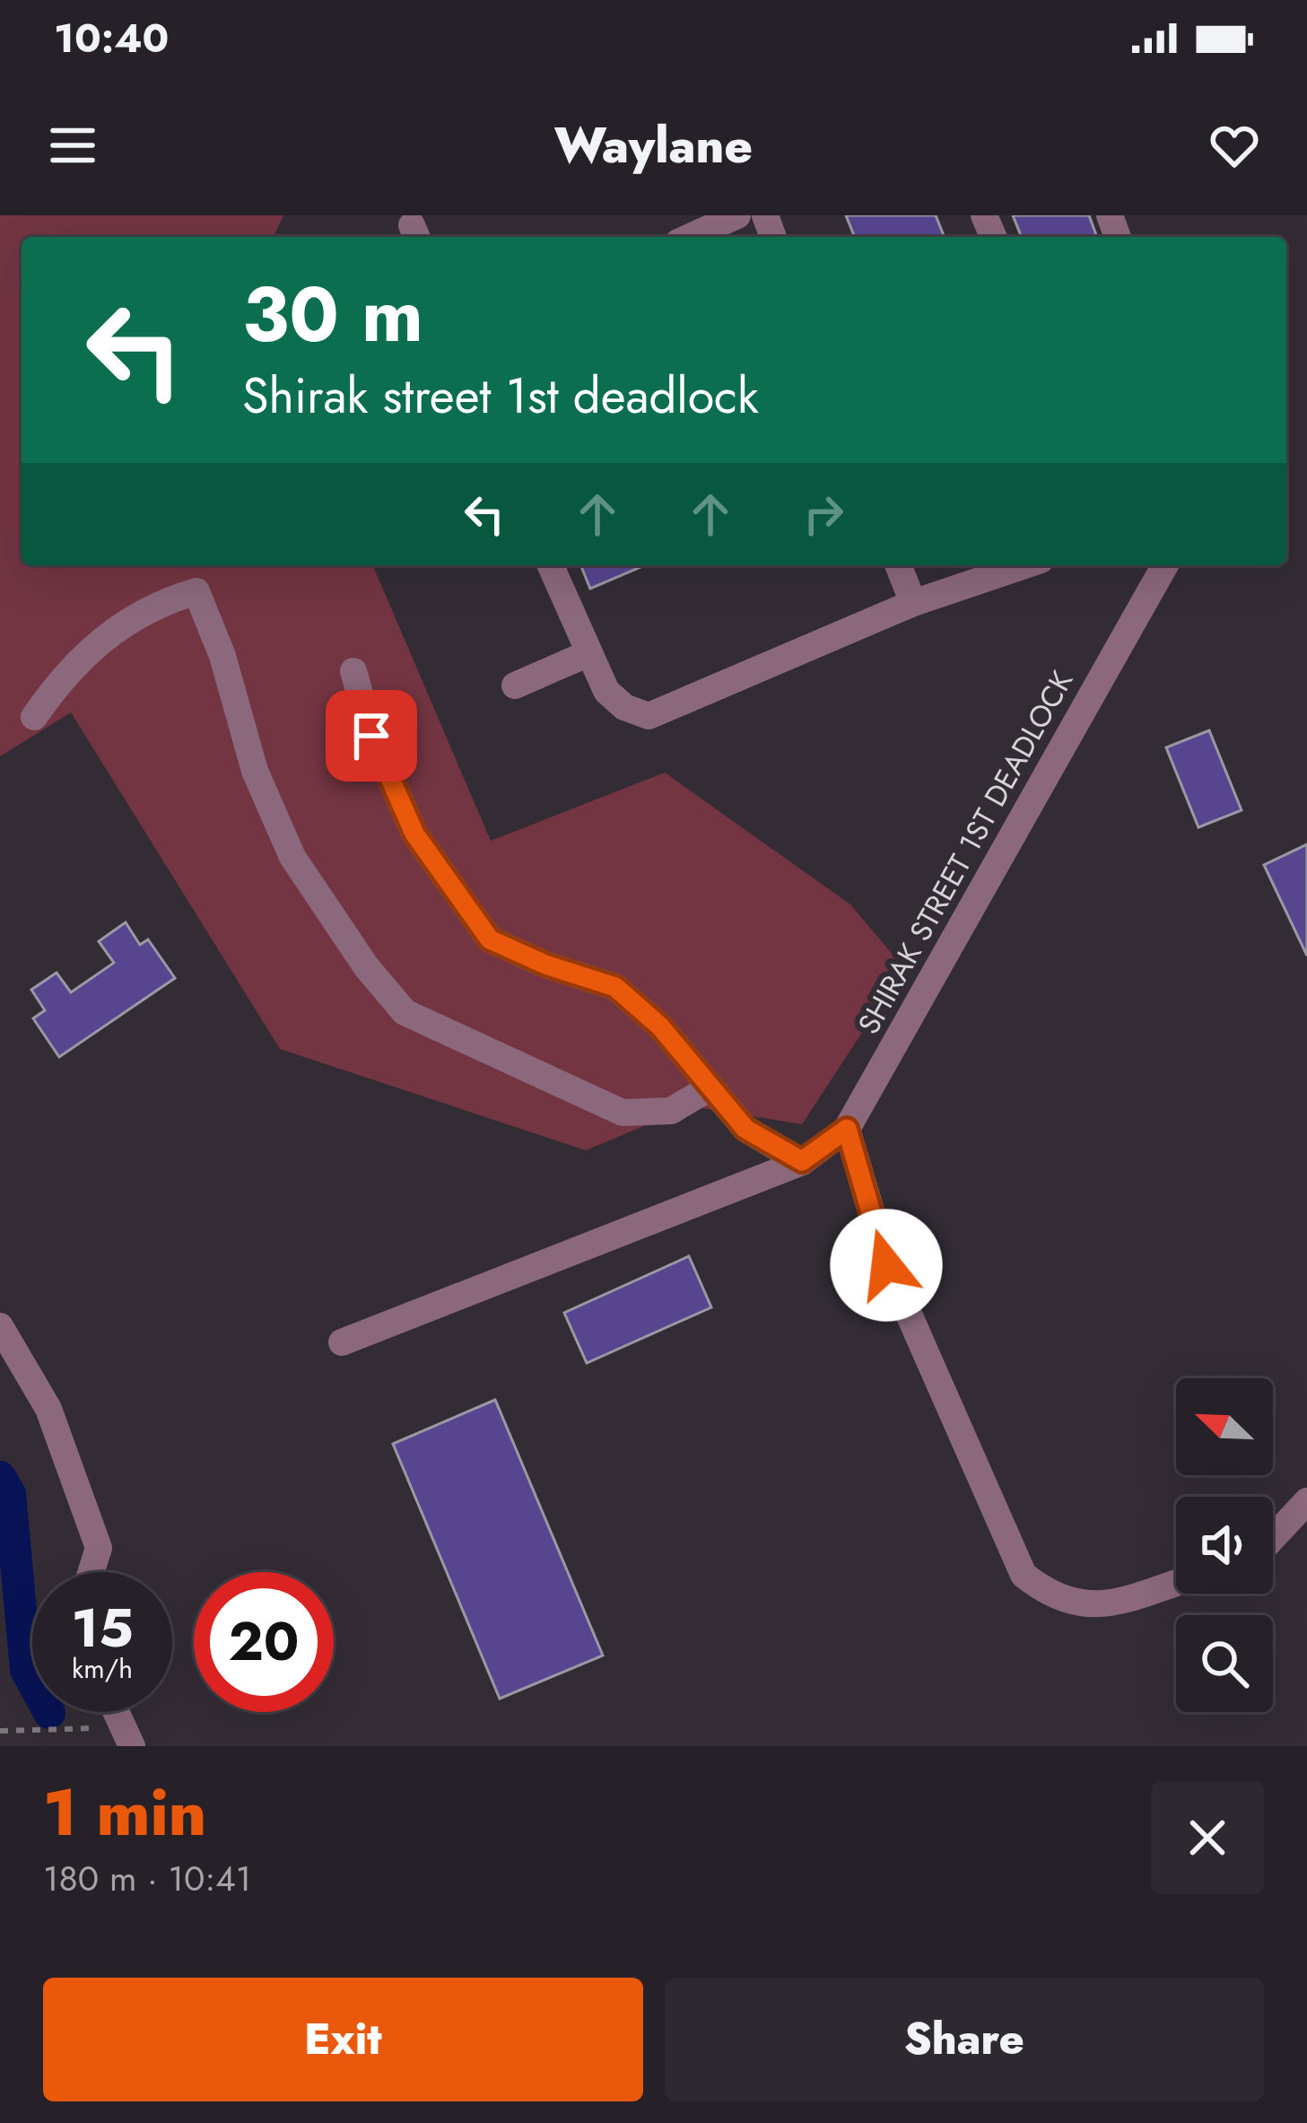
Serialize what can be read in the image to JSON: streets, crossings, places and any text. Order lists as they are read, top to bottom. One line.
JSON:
{"streets":{"street":["SHIRAK STREET 1ST DEADLOCK"]},"north":"top left","page":{"status":"10:40","header":"Waylane","turn":["30 m","Shirak street 1st deadlock"],"speed":"15 km/h","limit":"20","heading":["1 min","180 m · 10:41"],"buttons":["Exit","Share"]}}
